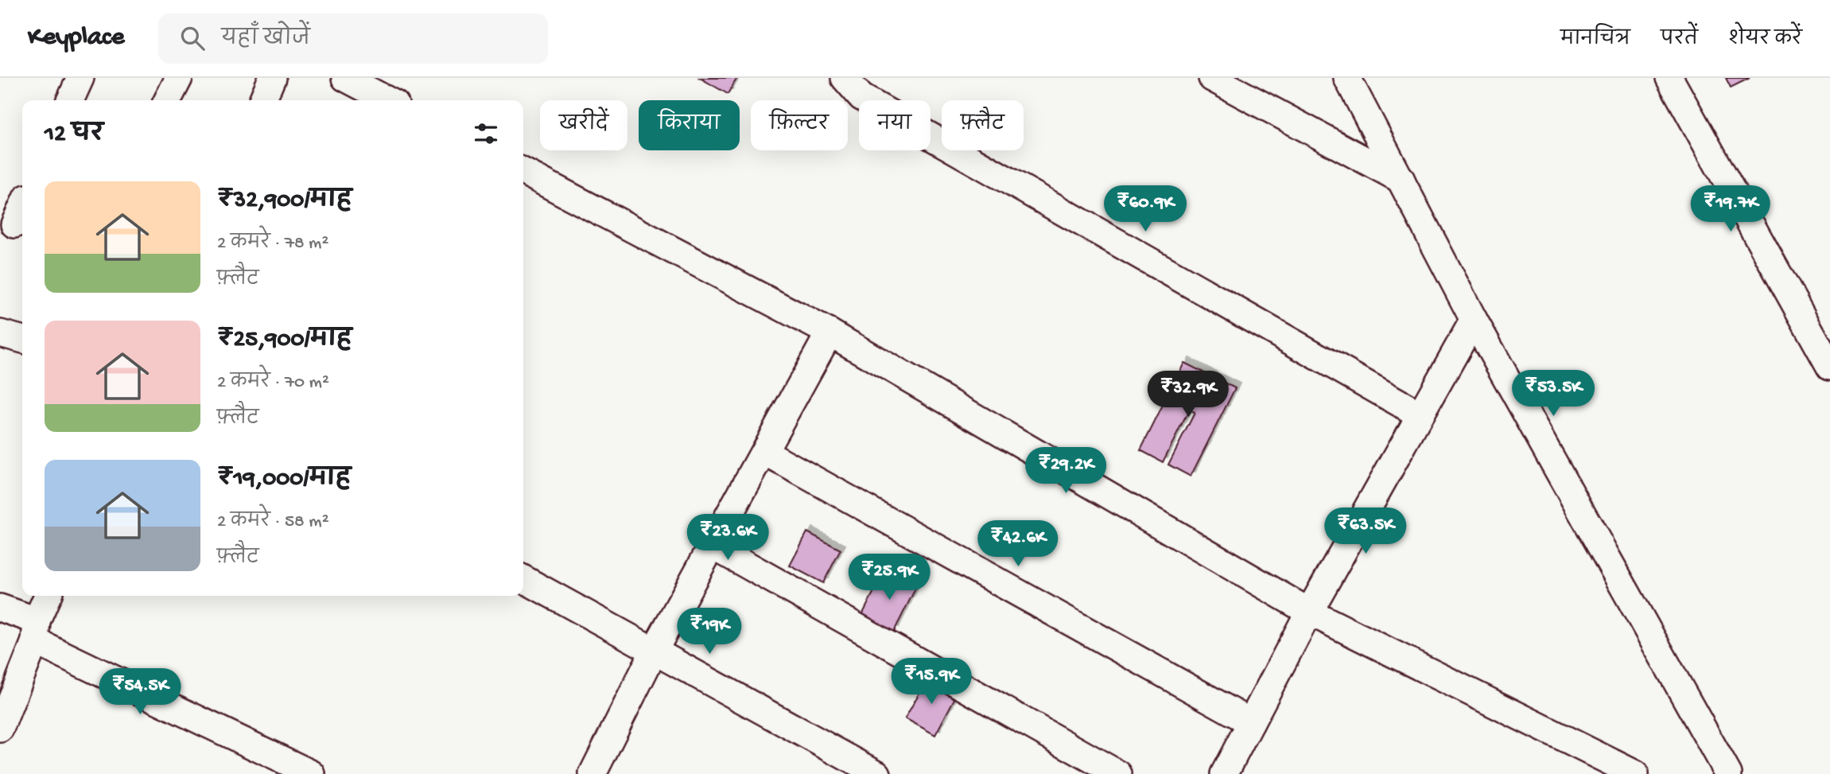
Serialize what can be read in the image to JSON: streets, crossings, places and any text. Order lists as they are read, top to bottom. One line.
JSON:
{"page":{"header":"Keyplace","search":"यहाँ खोजें","nav":["मानचित्र","परतें","शेयर करें"],"chip":["खरीदें","किराया","फ़िल्टर","नया","फ़्लैट"],"heading":"12 घर","list":[{"name":"₹32,900/माह","note":"2 कमरे · 78 m² · फ़्लैट"},{"name":"₹25,900/माह","note":"2 कमरे · 70 m² · फ़्लैट"},{"name":"₹19,000/माह","note":"2 कमरे · 58 m² · फ़्लैट"}],"price":["₹60.9K","₹19.7K","₹53.5K","₹32.9K","₹29.2K","₹63.5K","₹23.6K","₹42.6K","₹25.9K","₹19K","₹15.9K","₹54.5K"]}}
